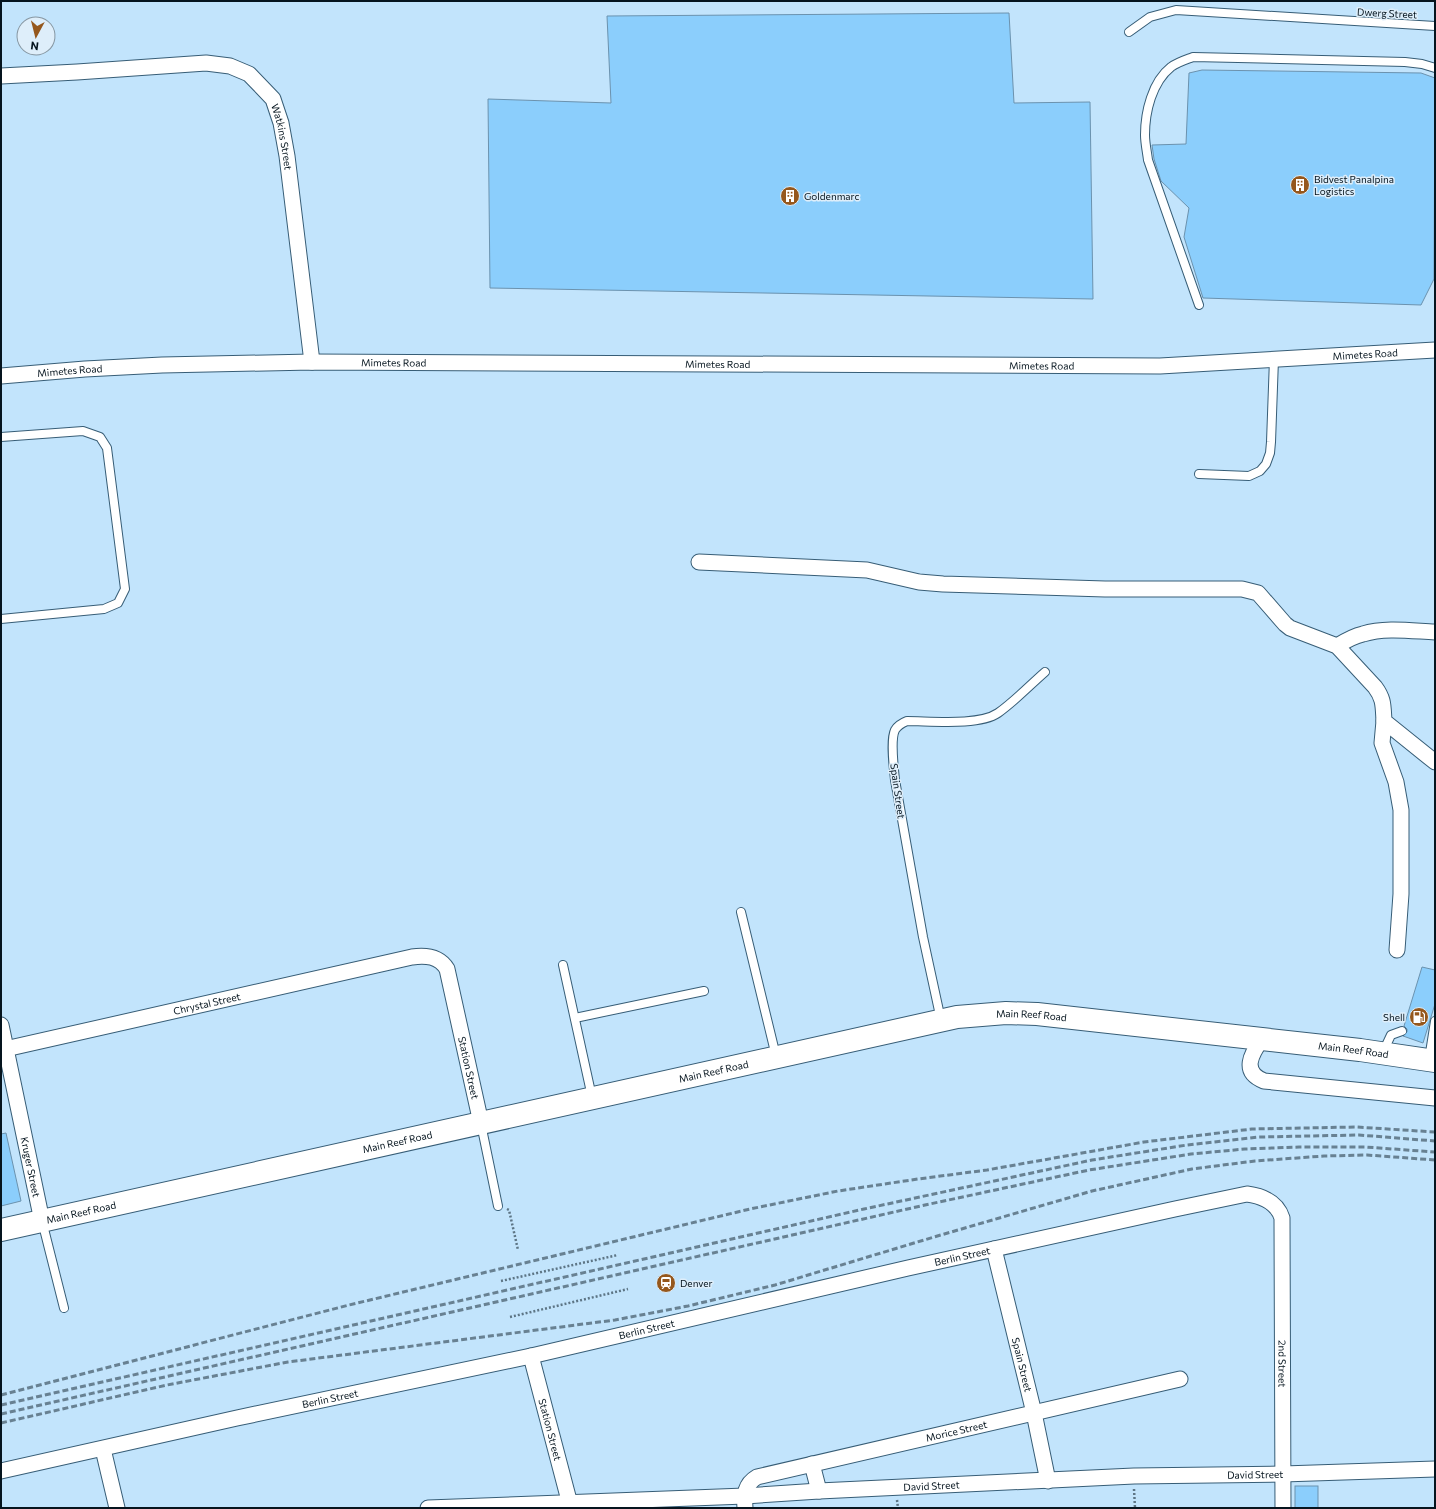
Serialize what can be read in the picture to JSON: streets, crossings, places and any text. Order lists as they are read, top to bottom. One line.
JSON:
{"streets":{"main road":["Main Reef Road"],"street":["Watkins Street","Mimetes Road","Spain Street","Chrystal Street","Station Street","Kruger Street","Berlin Street","2nd Street","Morice Street","David Street"],"lane":["Dwerg Street"]},"crossings":[["Watkins Street","Mimetes Road"],["Spain Street","Main Reef Road"],["Spain Street","Berlin Street"],["Spain Street","Morice Street"],["Spain Street","David Street"],["Chrystal Street","Station Street"],["Chrystal Street","Kruger Street"],["Main Reef Road","Station Street"],["Main Reef Road","Kruger Street"],["Station Street","Berlin Street"],["Station Street","David Street"],["Berlin Street","2nd Street"],["2nd Street","David Street"],["Morice Street","David Street"]],"places":{"building":["Bidvest Panalpina Logistics","Goldenmarc"],"fuel station":["Shell"],"station":["Denver"]},"north":"bottom"}
